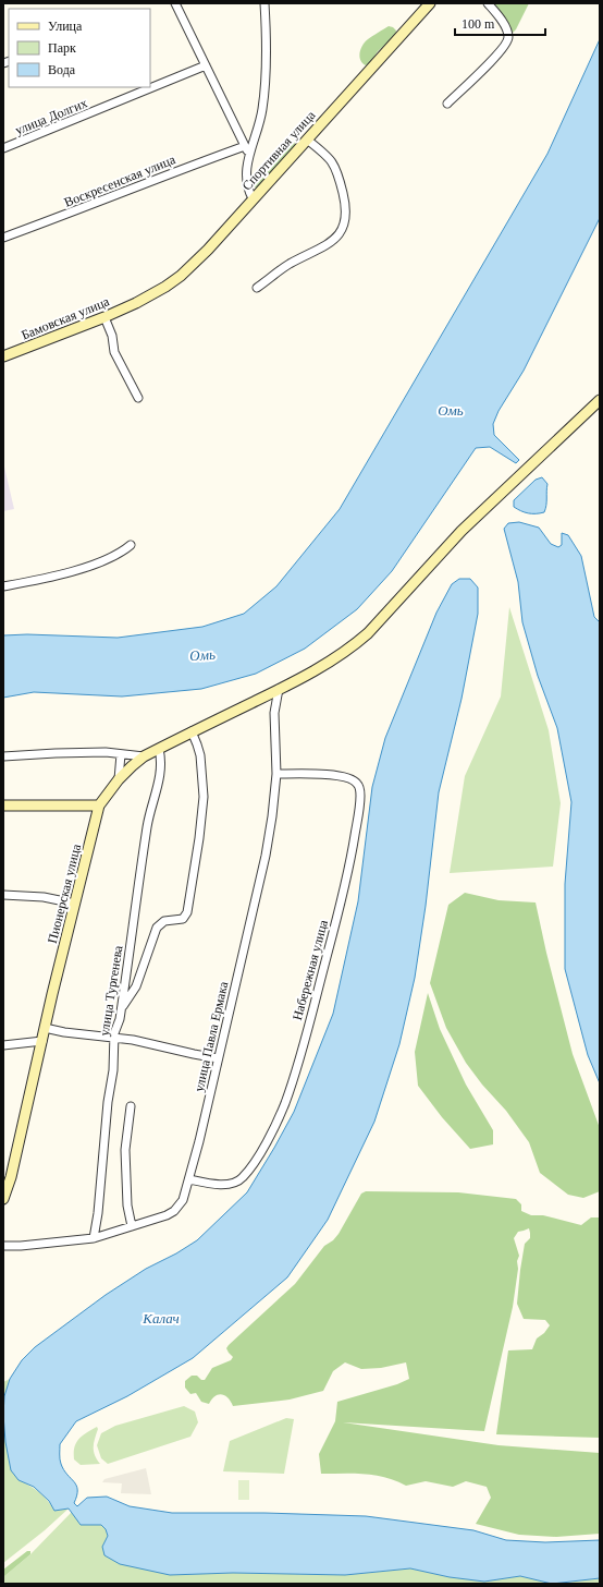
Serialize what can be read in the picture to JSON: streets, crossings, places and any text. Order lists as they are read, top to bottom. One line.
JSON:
{"streets":{"street":["улица Долгих","Спортивная улица","Воскресенская улица","Бамовская улица","Пионерская улица","Набережная улица","улица Тургенева","улица Павла Ермака"]},"crossings":[["Спортивная улица","Бамовская улица"],["Пионерская улица","улица Тургенева"],["Пионерская улица","улица Павла Ермака"],["Набережная улица","улица Павла Ермака"],["улица Тургенева","улица Павла Ермака"]],"water":["Омь","Калач"],"legend":["Улица","Парк","Вода"],"scale_bar":"100 m"}
